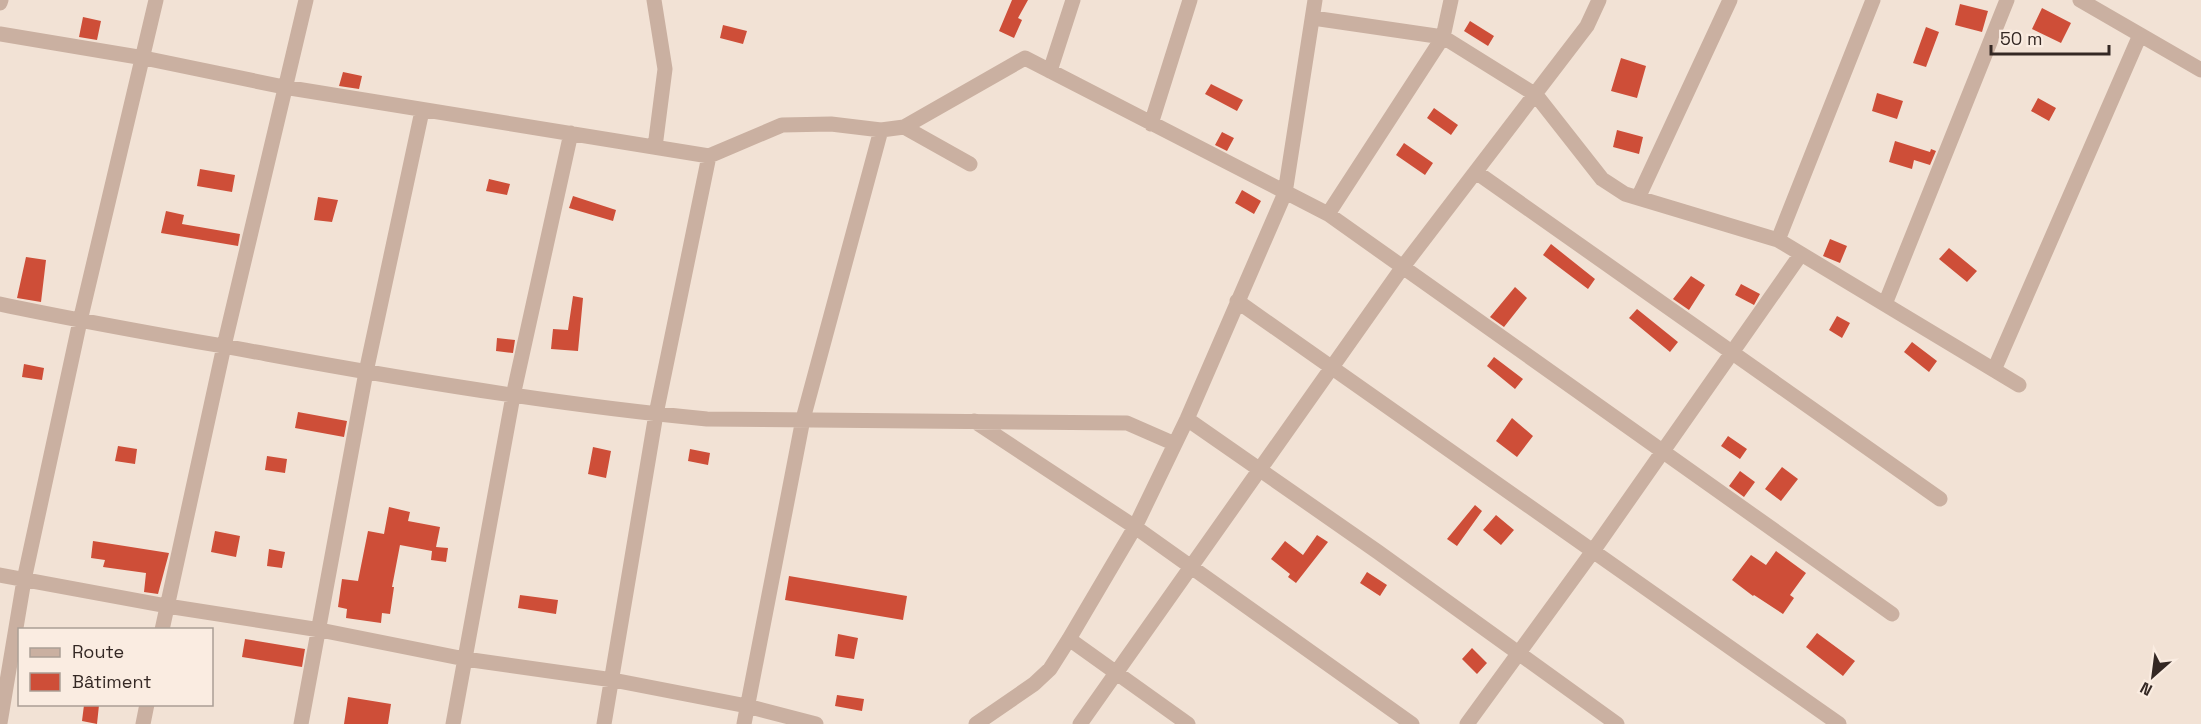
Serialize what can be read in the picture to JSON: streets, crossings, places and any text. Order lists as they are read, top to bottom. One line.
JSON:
{"legend":["Route","Bâtiment"],"scale_bar":"50 m","north":"bottom left"}
